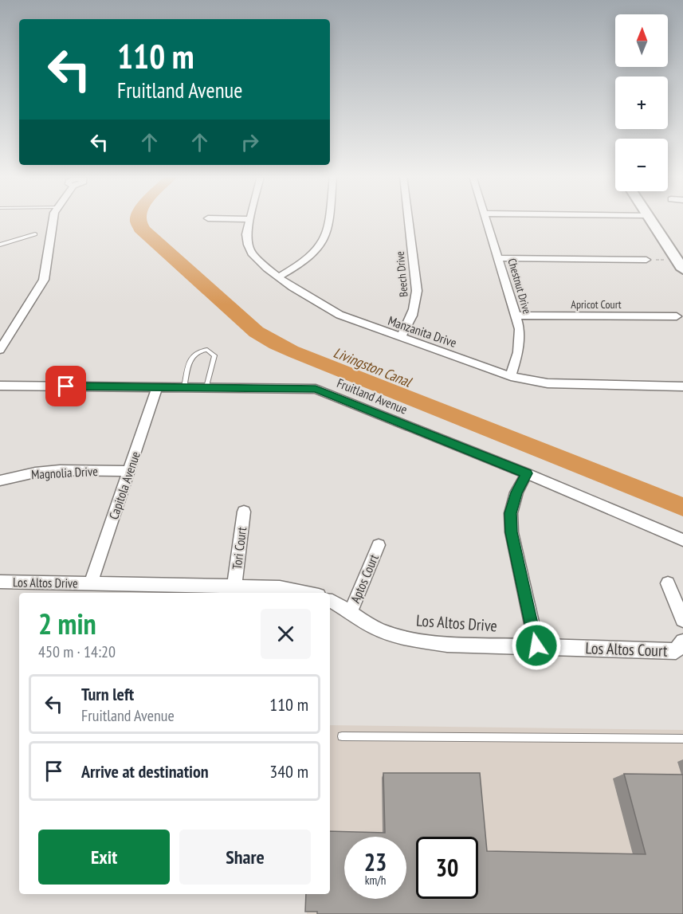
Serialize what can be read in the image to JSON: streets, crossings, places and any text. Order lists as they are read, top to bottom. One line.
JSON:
{"streets":{"street":["Beech Drive","Chestnut Drive","Apricot Court","Manzanita Drive","Fruitland Avenue","Magnolia Drive","Capitola Avenue","Tori Court","Aptos Court","Los Altos Drive","Los Altos Court"]},"crossings":[["Beech Drive","Manzanita Drive"],["Chestnut Drive","Apricot Court"],["Chestnut Drive","Manzanita Drive"],["Fruitland Avenue","Capitola Avenue"],["Magnolia Drive","Capitola Avenue"],["Capitola Avenue","Los Altos Drive"],["Tori Court","Los Altos Drive"],["Aptos Court","Los Altos Drive"],["Los Altos Drive","Los Altos Court"]],"water":["Livingston Canal"],"north":"top","page":{"map_buttons":["+","−"],"turn":["110 m","Fruitland Avenue"],"heading":["2 min","450 m · 14:20"],"list":[{"name":"Turn left","note":"Fruitland Avenue","value":"110 m"},{"name":"Arrive at destination","value":"340 m"}],"buttons":["Exit","Share"],"speed":"23 km/h","limit":"30"}}
